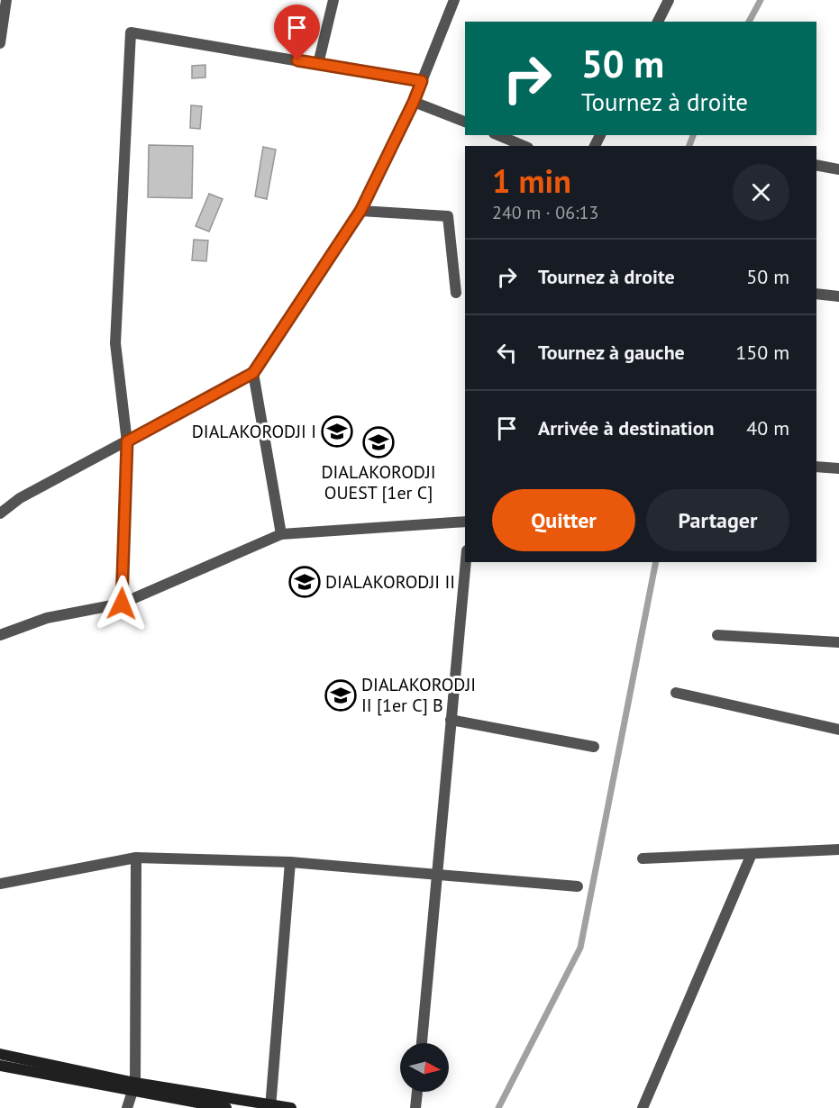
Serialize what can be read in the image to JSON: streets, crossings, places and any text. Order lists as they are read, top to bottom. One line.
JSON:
{"places":{"school or university":["DIALAKORODJI I","DIALAKORODJI OUEST [1er C]","DIALAKORODJI II","DIALAKORODJI II [1er C] B"]},"north":"right","page":{"turn":["50 m","Tournez à droite"],"heading":["1 min","240 m · 06:13"],"list":[{"name":"Tournez à droite","value":"50 m"},{"name":"Tournez à gauche","value":"150 m"},{"name":"Arrivée à destination","value":"40 m"}],"buttons":["Quitter","Partager"]}}
